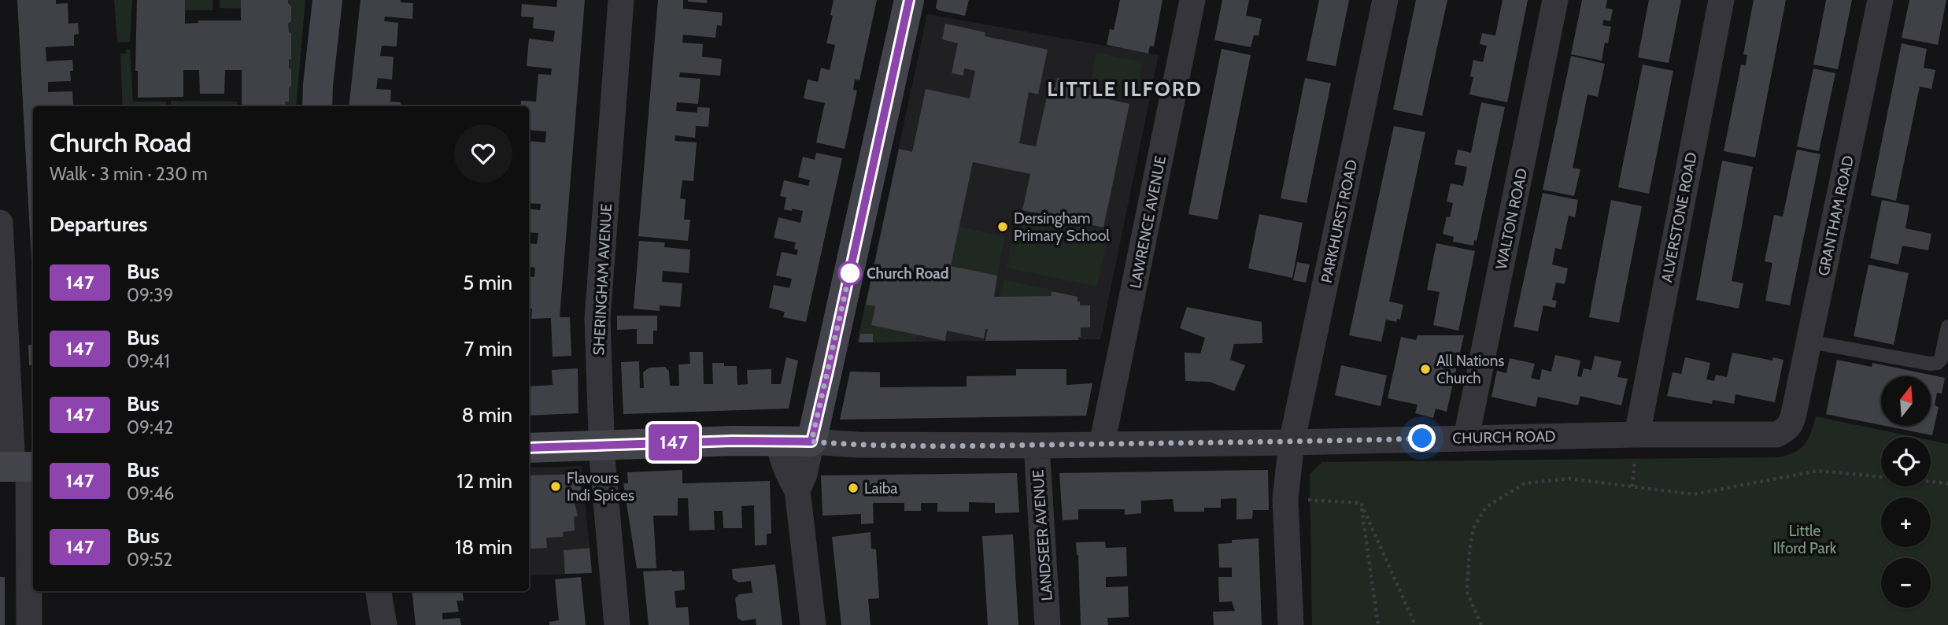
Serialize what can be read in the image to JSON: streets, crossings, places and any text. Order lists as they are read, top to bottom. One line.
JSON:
{"streets":{"main road":["CHURCH ROAD"],"street":["GRANTHAM ROAD","ALVERSTONE ROAD","WALTON ROAD","PARKHURST ROAD","LAWRENCE AVENUE","SHERINGHAM AVENUE","LANDSEER AVENUE"]},"crossings":[["GRANTHAM ROAD","CHURCH ROAD"],["ALVERSTONE ROAD","CHURCH ROAD"],["WALTON ROAD","CHURCH ROAD"],["PARKHURST ROAD","CHURCH ROAD"],["LAWRENCE AVENUE","CHURCH ROAD"],["SHERINGHAM AVENUE","CHURCH ROAD"],["CHURCH ROAD","LANDSEER AVENUE"]],"districts":["LITTLE ILFORD"],"parks":["Little Ilford Park"],"places":["Dersingham Primary School","Church Road","All Nations Church","Flavours Indi Spices","Laiba"],"lines":["bus line 147"],"north":"top","page":{"on_map":"147","heading":[["Church Road","Walk · 3 min · 230 m"],"Departures"],"list":[{"mark":"147","name":"Bus","note":"09:39","value":"5 min"},{"mark":"147","name":"Bus","note":"09:41","value":"7 min"},{"mark":"147","name":"Bus","note":"09:42","value":"8 min"},{"mark":"147","name":"Bus","note":"09:46","value":"12 min"},{"mark":"147","name":"Bus","note":"09:52","value":"18 min"}],"map_buttons":["+","−"]}}
